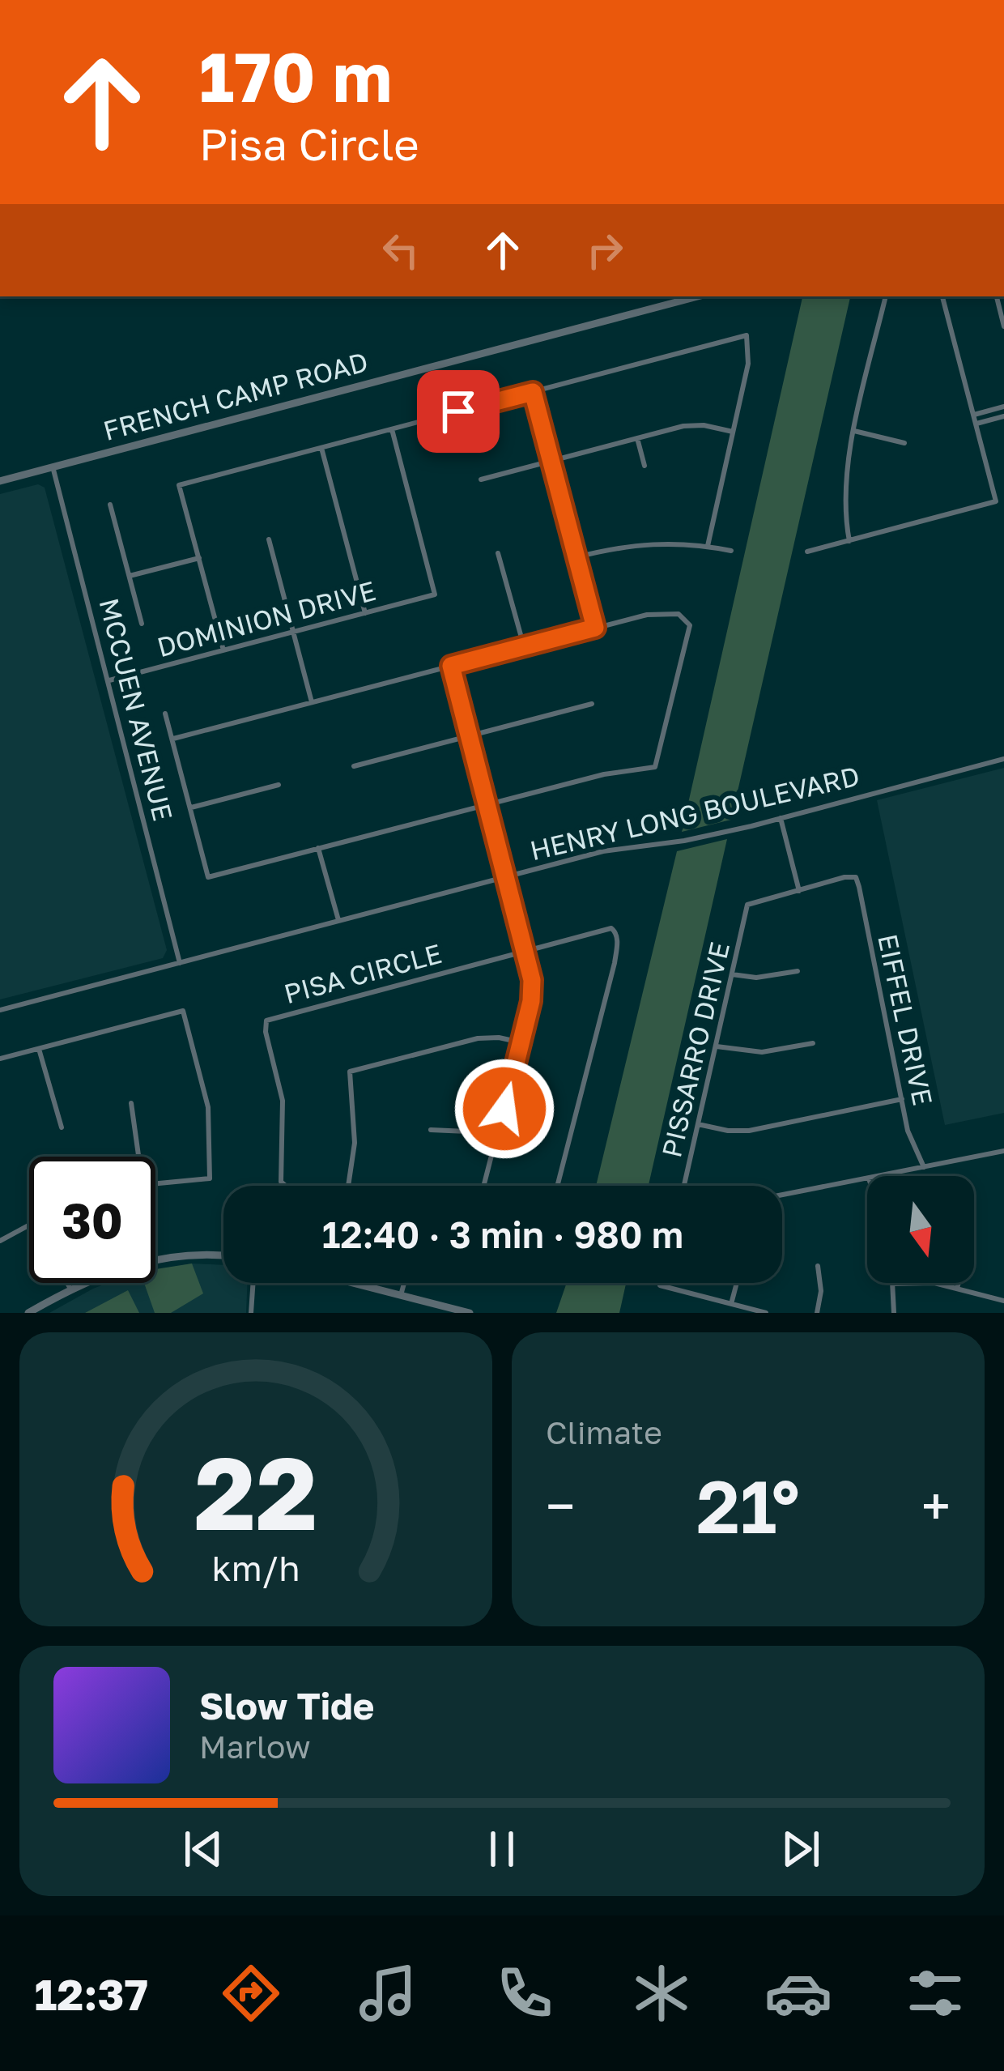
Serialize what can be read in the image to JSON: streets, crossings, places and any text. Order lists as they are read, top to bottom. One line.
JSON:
{"streets":{"street":["FRENCH CAMP ROAD","DOMINION DRIVE","MCCUEN AVENUE","HENRY LONG BOULEVARD","PISA CIRCLE","EIFFEL DRIVE","PISSARRO DRIVE"]},"crossings":[["FRENCH CAMP ROAD","MCCUEN AVENUE"],["DOMINION DRIVE","MCCUEN AVENUE"],["MCCUEN AVENUE","HENRY LONG BOULEVARD"],["EIFFEL DRIVE","PISSARRO DRIVE"]],"north":"bottom","page":{"turn":["170 m","Pisa Circle"],"limit":"30","trip":"12:40 · 3 min · 980 m","tile":"Climate","heat":["−","21°","+"],"song":["Slow Tide","Marlow"],"tabs":"12:37","gauge":["22","km/h"]}}
